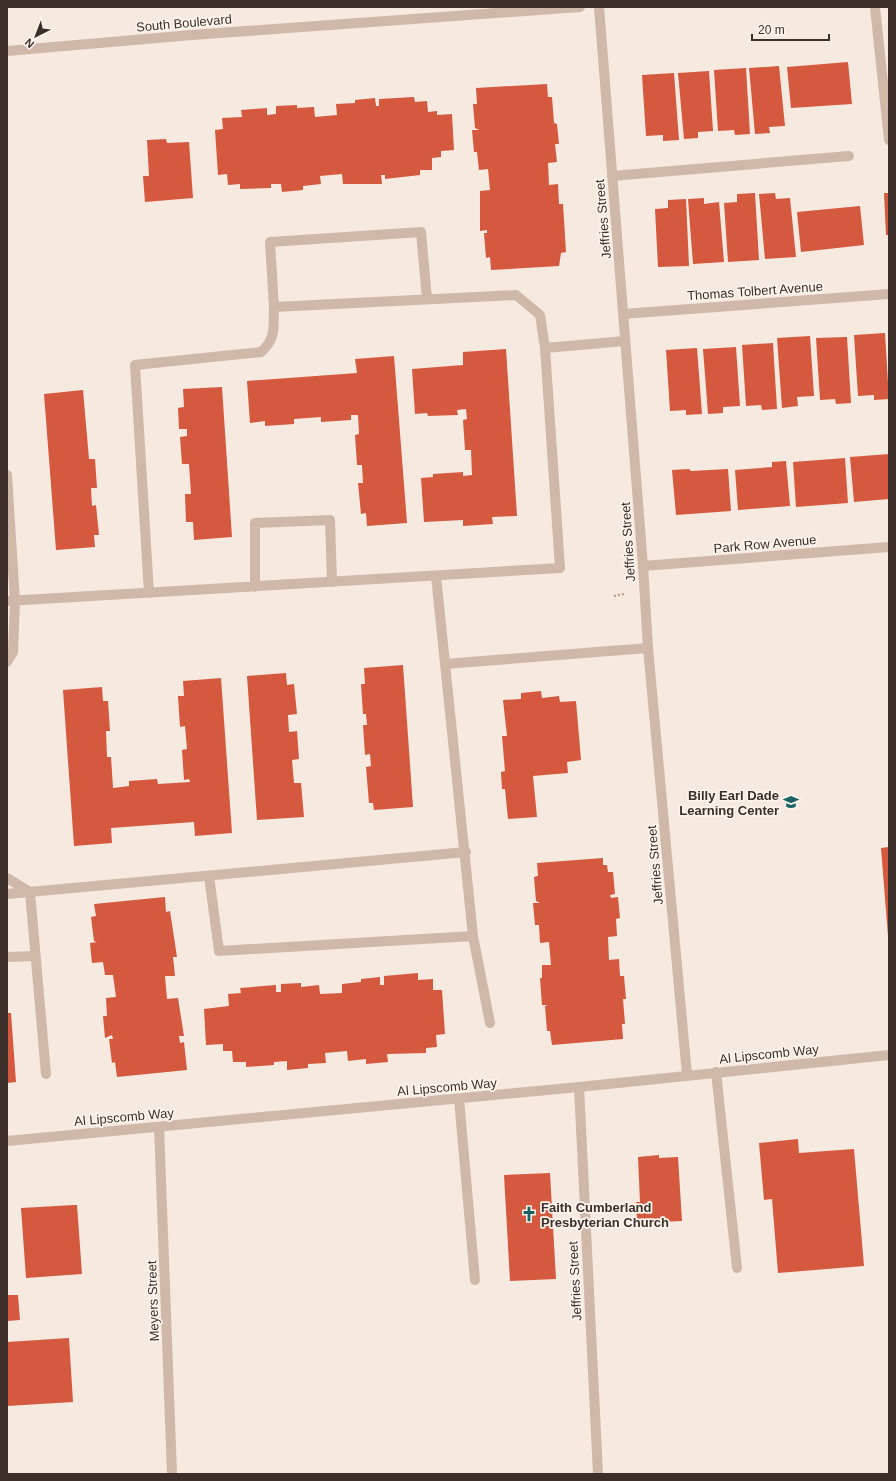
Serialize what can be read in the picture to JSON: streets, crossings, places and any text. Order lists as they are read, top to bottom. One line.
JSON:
{"streets":{"street":["South Boulevard","Jeffries Street","Thomas Tolbert Avenue","Park Row Avenue","Al Lipscomb Way","Meyers Street"]},"crossings":[["Jeffries Street","Thomas Tolbert Avenue"],["Jeffries Street","Park Row Avenue"],["Jeffries Street","Al Lipscomb Way"],["Al Lipscomb Way","Meyers Street"]],"places":{"school or university":["Billy Earl Dade Learning Center"],"church":["Faith Cumberland Presbyterian Church"]},"scale_bar":"20 m","north":"bottom left"}
